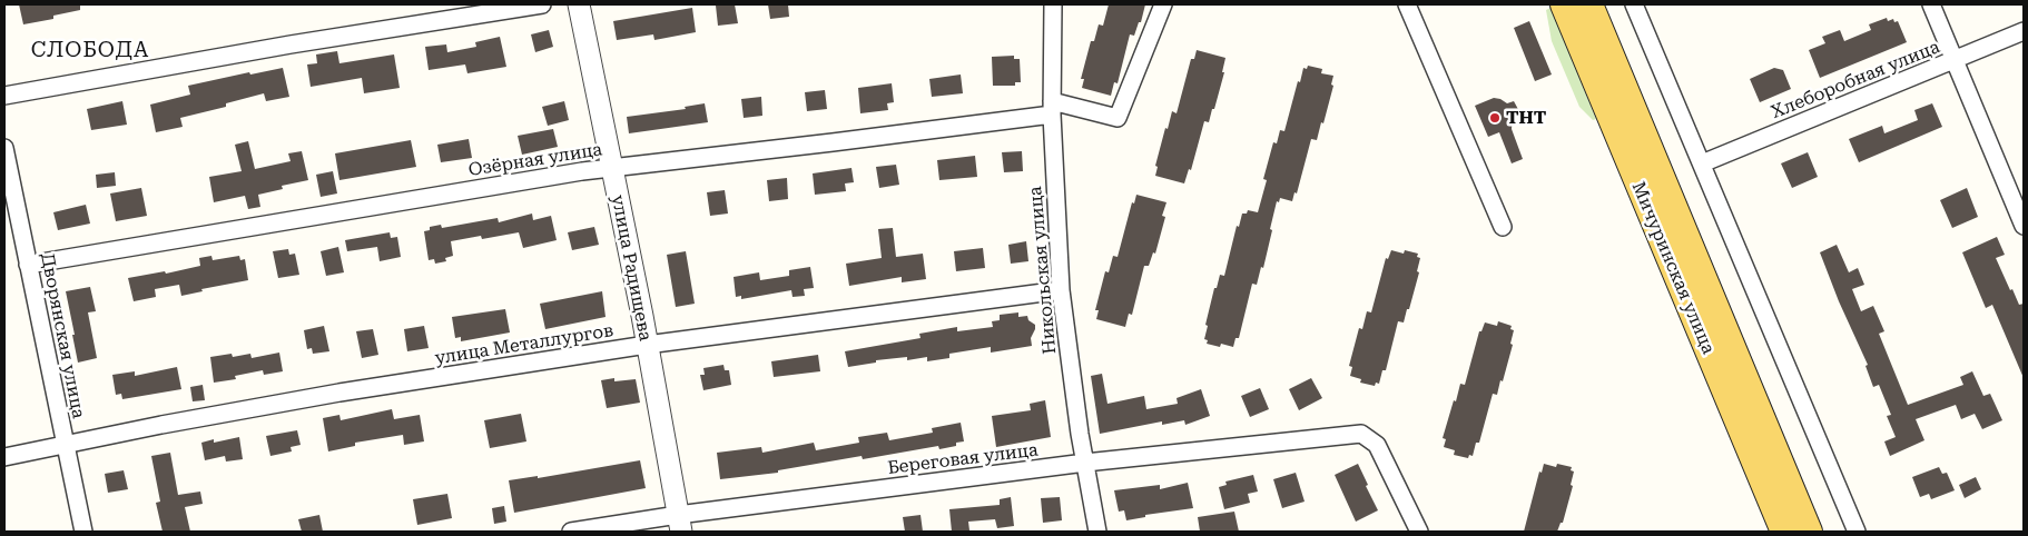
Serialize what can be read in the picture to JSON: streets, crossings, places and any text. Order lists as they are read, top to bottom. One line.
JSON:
{"streets":{"main road":["Мичуринская улица"],"street":["Хлеборобная улица","Озёрная улица","улица Радищева","Никольская улица","Дворянская улица","улица Металлургов","Береговая улица"]},"crossings":[["Озёрная улица","улица Радищева"],["Озёрная улица","Никольская улица"],["Озёрная улица","Дворянская улица"],["улица Радищева","улица Металлургов"],["улица Радищева","Береговая улица"],["Никольская улица","улица Металлургов"],["Никольская улица","Береговая улица"],["Дворянская улица","улица Металлургов"]],"districts":["СЛОБОДА"],"places":["ТНТ"]}
